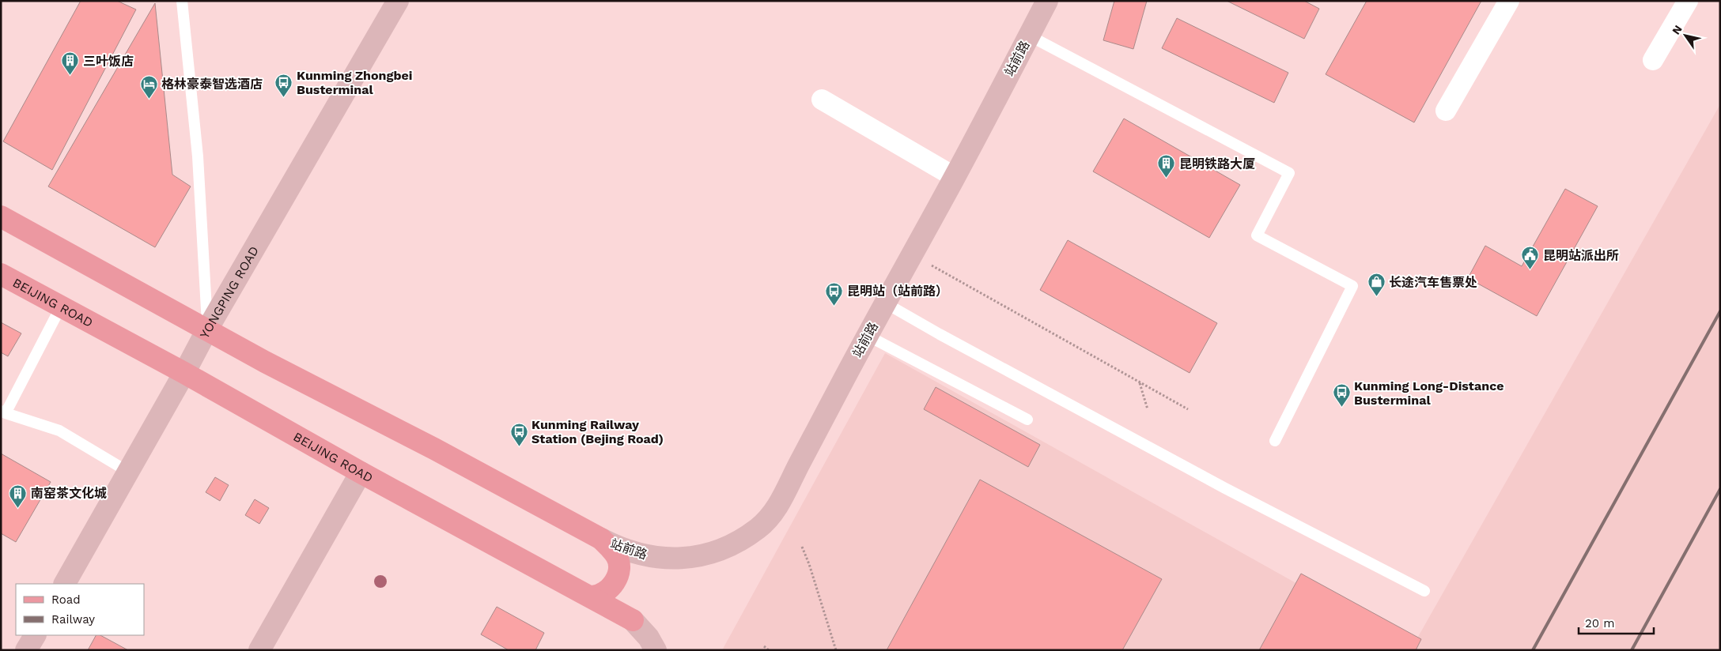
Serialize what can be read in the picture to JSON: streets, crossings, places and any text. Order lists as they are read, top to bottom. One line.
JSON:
{"streets":{"main road":["BEIJING ROAD"],"street":["站前路","YONGPING ROAD"]},"crossings":[["YONGPING ROAD","BEIJING ROAD"]],"places":{"building":["三叶饭店","昆明铁路大厦","南窑茶文化城"],"bus stop":["Kunming Zhongbei Busterminal","昆明站（站前路）","Kunming Long-Distance Busterminal","Kunming Railway Station (Bejing Road)"],"hotel":["格林豪泰智选酒店"],"public building":["昆明站派出所"],"shop":["长途汽车售票处"]},"legend":["Road","Railway"],"scale_bar":"20 m","north":"top left"}
